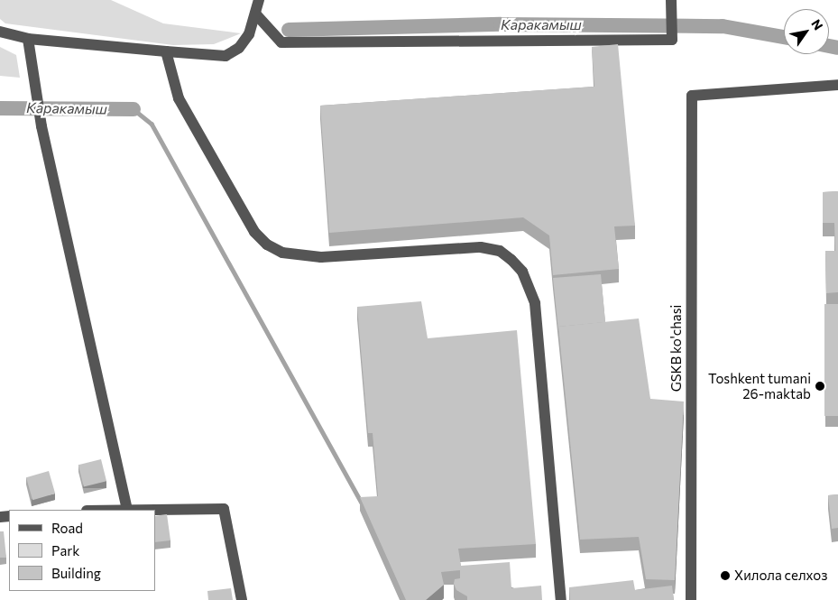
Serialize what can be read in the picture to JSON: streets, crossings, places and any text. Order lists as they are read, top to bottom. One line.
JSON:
{"streets":{"street":["GSKB ko'chasi"]},"water":["Каракамыш"],"places":["Toshkent tumani 26-maktab","Хилола селхоз"],"legend":["Road","Park","Building"],"north":"top right"}
